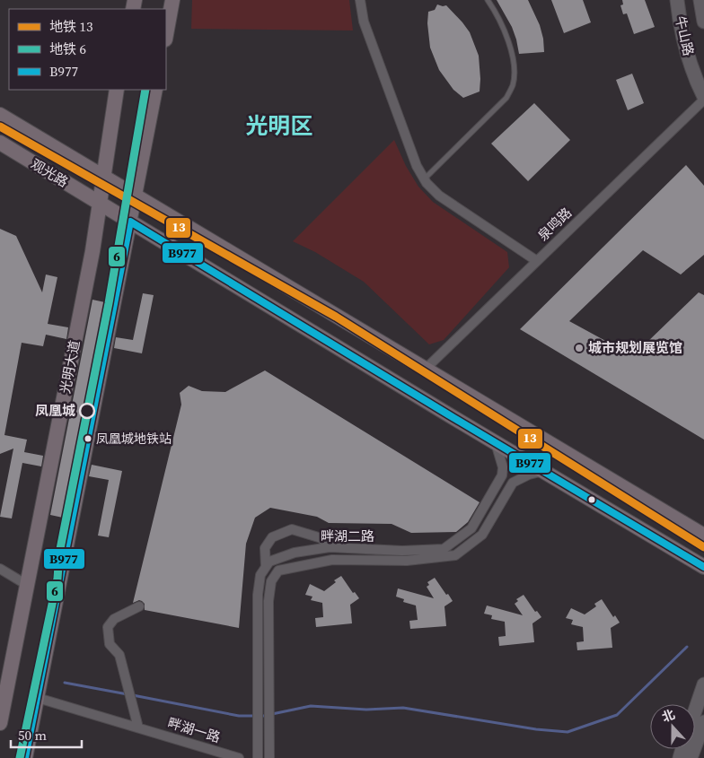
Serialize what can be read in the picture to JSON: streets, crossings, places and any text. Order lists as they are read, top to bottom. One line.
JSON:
{"streets":{"main road":["观光路","光明大道"],"street":["牛山路","泉鸣路","畔湖二路","畔湖一路"]},"crossings":[["牛山路","泉鸣路"],["观光路","泉鸣路"],["观光路","光明大道"]],"districts":["光明区"],"places":["城市规划展览馆","凤凰城","凤凰城地铁站"],"lines":["metro line 6","metro line 13","transit line B977"],"legend":["地铁 13","地铁 6","B977"],"scale_bar":"50 m","north":"top"}
